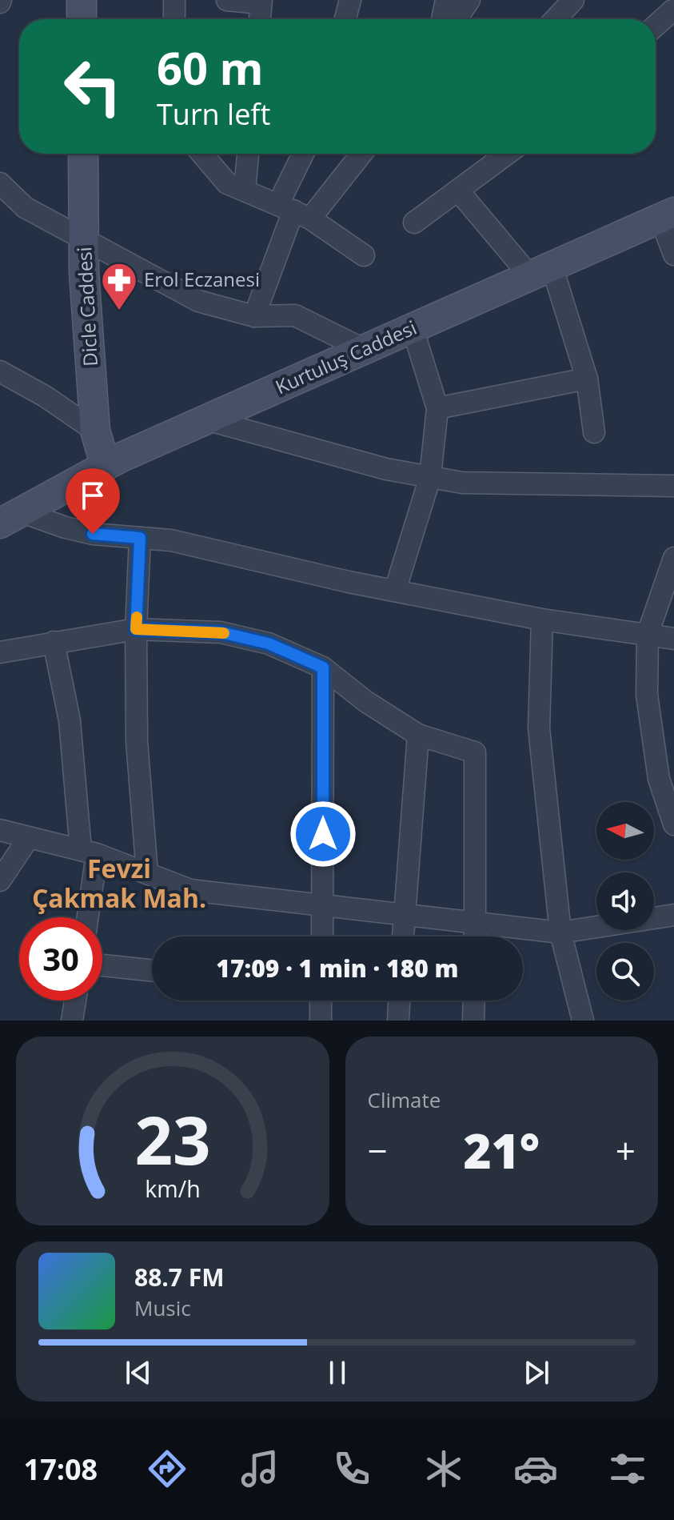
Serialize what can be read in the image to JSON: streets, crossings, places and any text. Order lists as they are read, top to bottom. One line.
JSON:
{"streets":{"main road":["Dicle Caddesi","Kurtuluş Caddesi"]},"crossings":[["Dicle Caddesi","Kurtuluş Caddesi"]],"districts":["Fevzi Çakmak Mah."],"places":{"pharmacy":["Erol Eczanesi"]},"north":"left","page":{"turn":["60 m","Turn left"],"limit":"30","trip":"17:09 · 1 min · 180 m","tile":"Climate","heat":["−","21°","+"],"song":["88.7 FM","Music"],"tabs":"17:08","gauge":["23","km/h"]}}
